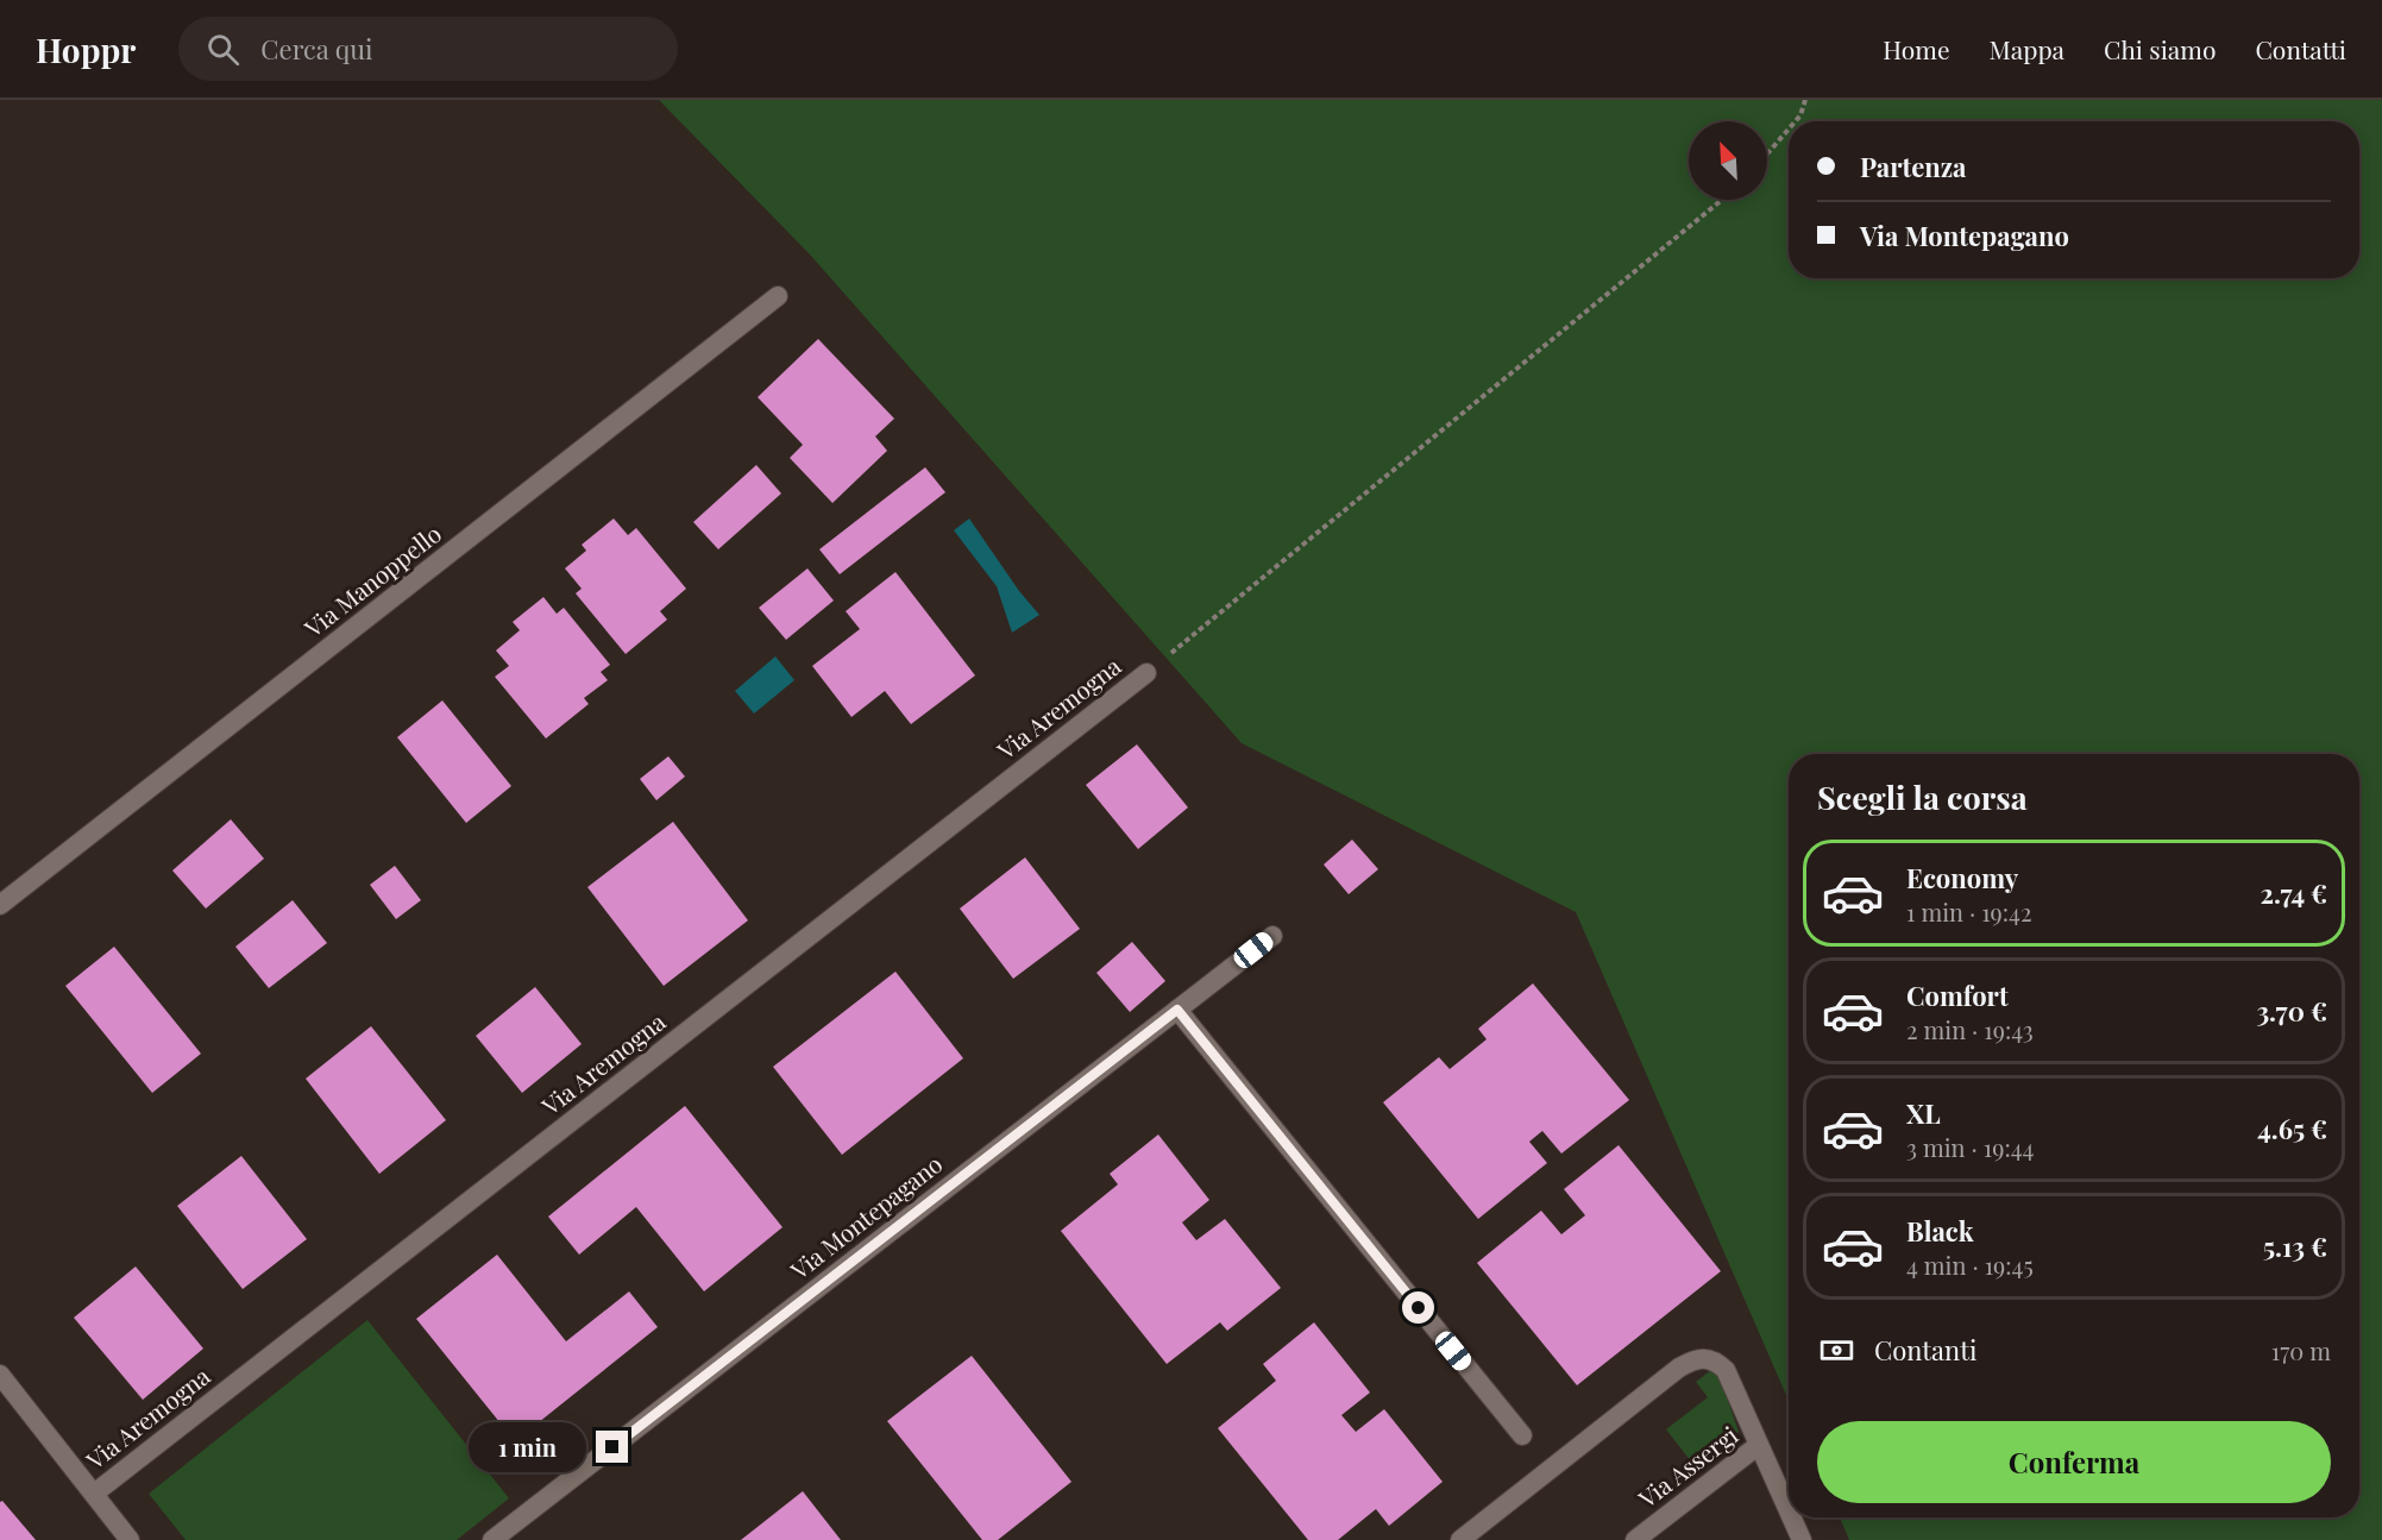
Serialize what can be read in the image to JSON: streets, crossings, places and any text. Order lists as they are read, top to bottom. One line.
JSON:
{"streets":{"street":["Via Manoppello","Via Aremogna","Via Montepagano","Via Assergi"]},"north":"top left","page":{"header":"Hoppr","search":"Cerca qui","nav":["Home","Mappa","Chi siamo","Contatti"],"banner":["Partenza","Via Montepagano"],"heading":"Scegli la corsa","list":[{"name":"Economy","note":"1 min · 19:42","value":"2.74 €"},{"name":"Comfort","note":"2 min · 19:43","value":"3.70 €"},{"name":"XL","note":"3 min · 19:44","value":"4.65 €"},{"name":"Black","note":"4 min · 19:45","value":"5.13 €"}],"pay":["Contanti","170 m"],"buttons":"Conferma","bubble":"1 min"}}
